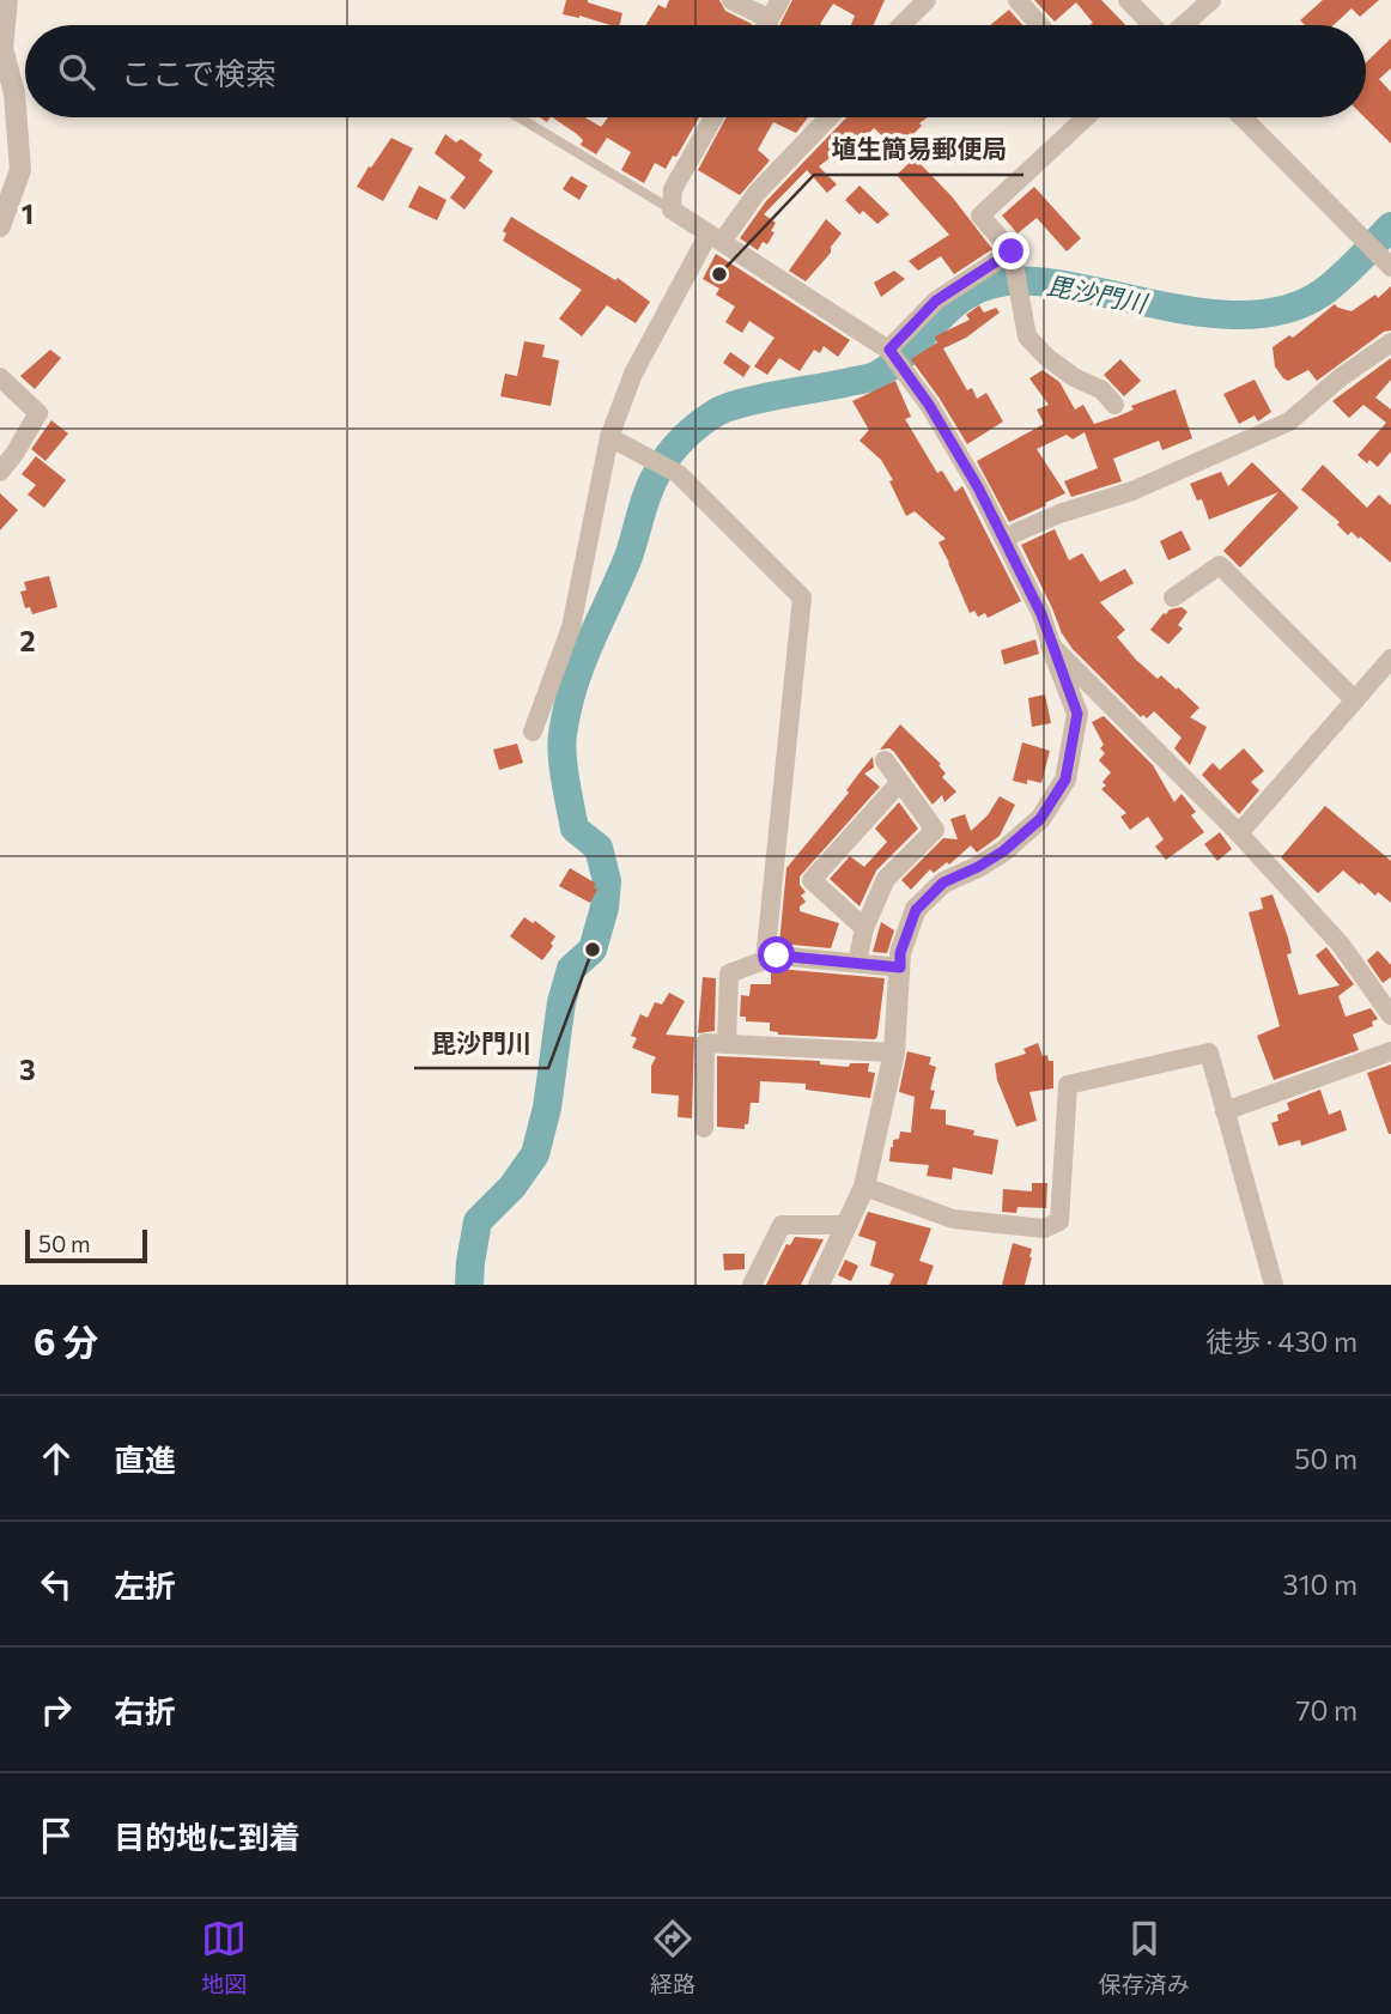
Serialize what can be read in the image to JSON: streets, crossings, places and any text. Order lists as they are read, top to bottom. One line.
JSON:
{"water":["毘沙門川"],"places":["埴生簡易郵便局","毘沙門川"],"scale_bar":"50 m","page":{"search":"ここで検索","scale":"50 m","heading":["6 分","徒歩 · 430 m"],"list":[["直進","50 m"],["左折","310 m"],["右折","70 m"],"目的地に到着"],"nav":["地図","経路","保存済み"]},"grid":{"rows":["1","2","3"]}}
